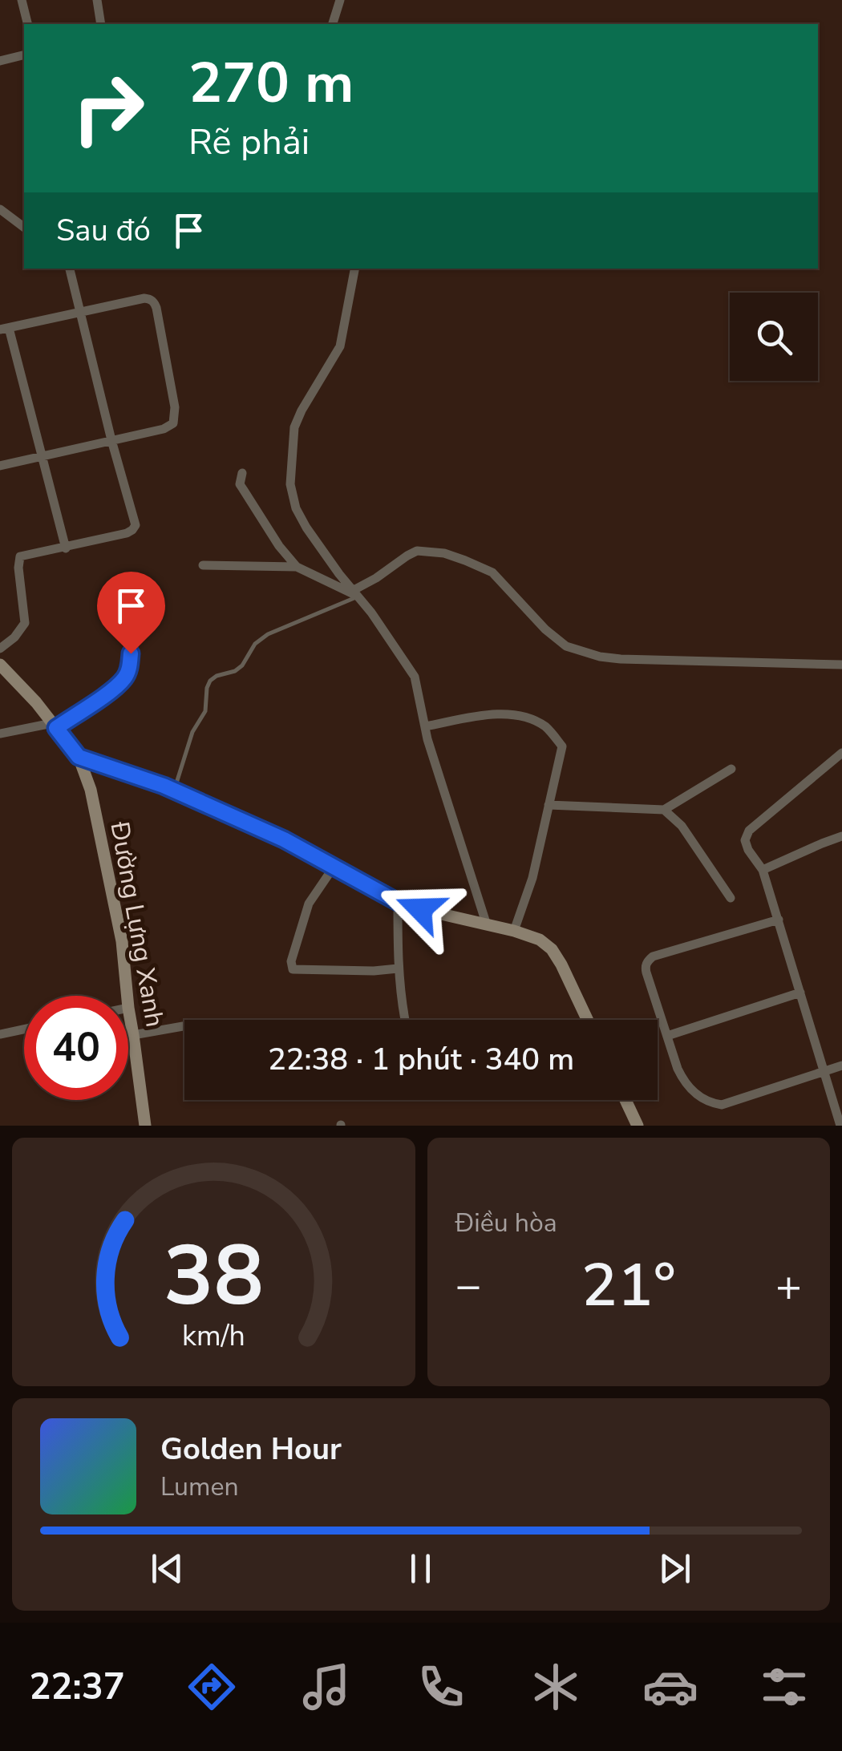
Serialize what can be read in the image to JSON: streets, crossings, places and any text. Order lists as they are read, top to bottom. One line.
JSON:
{"streets":{"street":["Đường Lựng Xanh"]},"page":{"turn":["270 m","Rẽ phải"],"then":"Sau đó","limit":"40","trip":"22:38 · 1 phút · 340 m","tile":"Điều hòa","heat":["−","21°","+"],"song":["Golden Hour","Lumen"],"tabs":"22:37","gauge":["38","km/h"]}}
